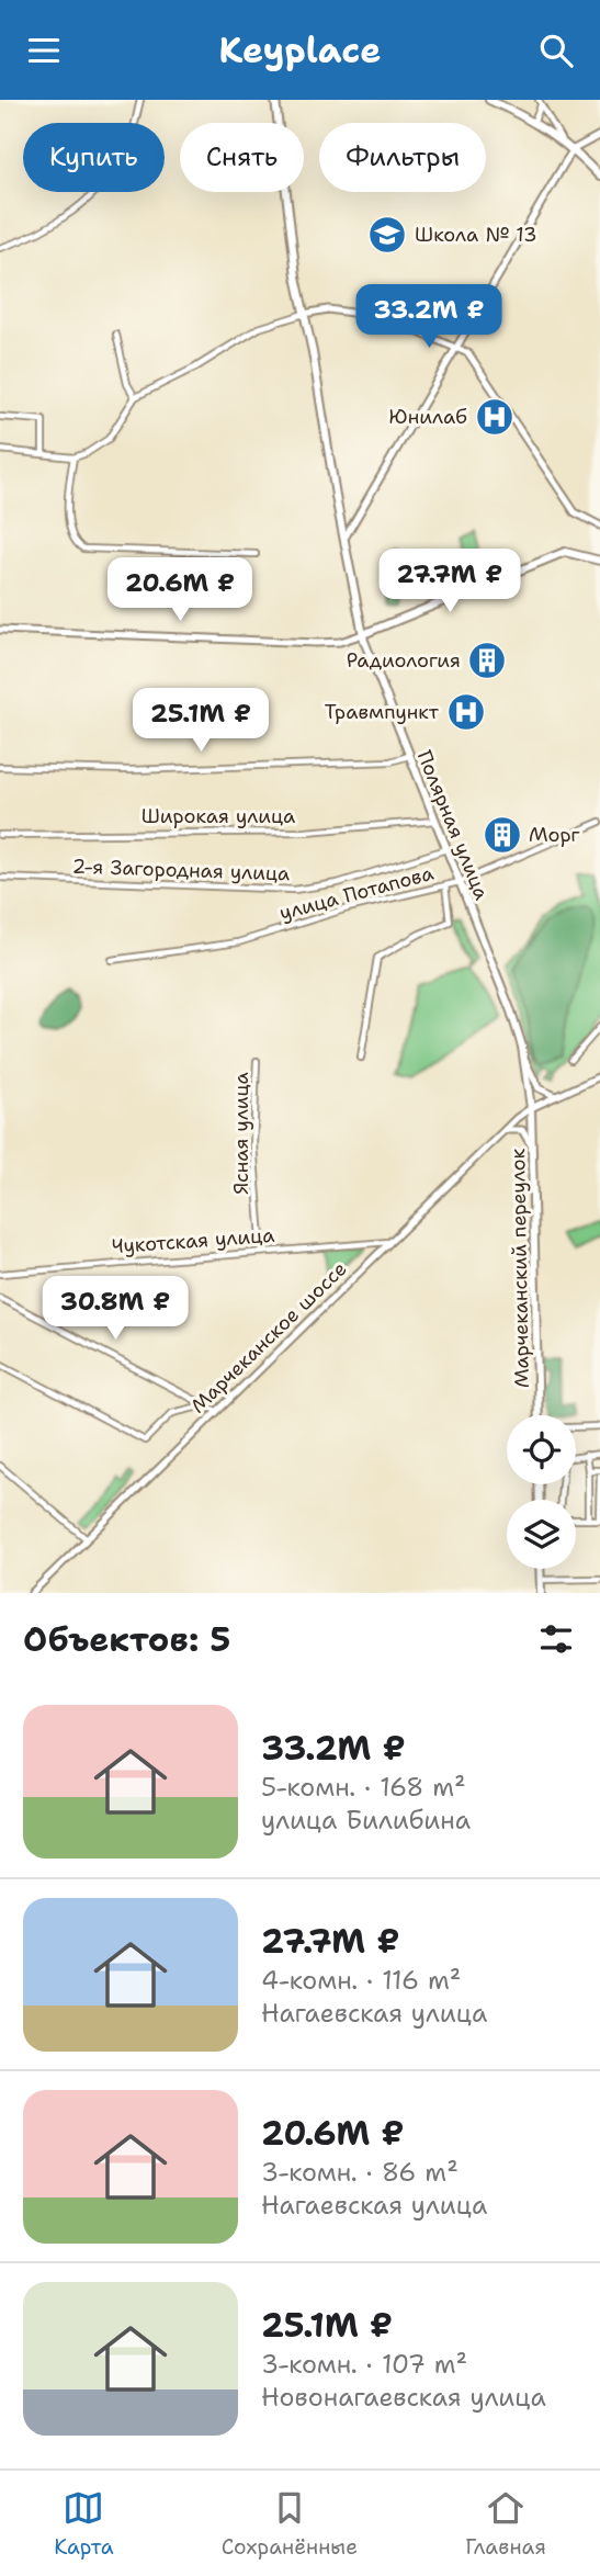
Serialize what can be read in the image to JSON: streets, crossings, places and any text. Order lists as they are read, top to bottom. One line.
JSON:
{"streets":{"main road":["Полярная улица","Марчеканский переулок"],"street":["Широкая улица","2-я Загородная улица","улица Потапова","Ясная улица","Чукотская улица","Марчеканское шоссе"]},"crossings":[["Широкая улица","Полярная улица"],["Полярная улица","2-я Загородная улица"],["Полярная улица","улица Потапова"],["Полярная улица","Марчеканский переулок"],["Полярная улица","Марчеканское шоссе"],["Ясная улица","Чукотская улица"],["Чукотская улица","Марчеканское шоссе"],["Марчеканский переулок","Марчеканское шоссе"]],"places":{"school or university":["Школа № 13"],"hospital":["Юнилаб","Травмпункт"],"building":["Радиология","Морг"]},"page":{"header":"Keyplace","chip":["Купить","Снять","Фильтры"],"price":["33.2M ₽","27.7M ₽","20.6M ₽","25.1M ₽","30.8M ₽"],"heading":"Объектов: 5","list":[{"name":"33.2M ₽","note":"5-комн. · 168 m² · улица Билибина"},{"name":"27.7M ₽","note":"4-комн. · 116 m² · Нагаевская улица"},{"name":"20.6M ₽","note":"3-комн. · 86 m² · Нагаевская улица"},{"name":"25.1M ₽","note":"3-комн. · 107 m² · Новонагаевская улица"}],"tabs":["Карта","Сохранённые","Главная"]}}
